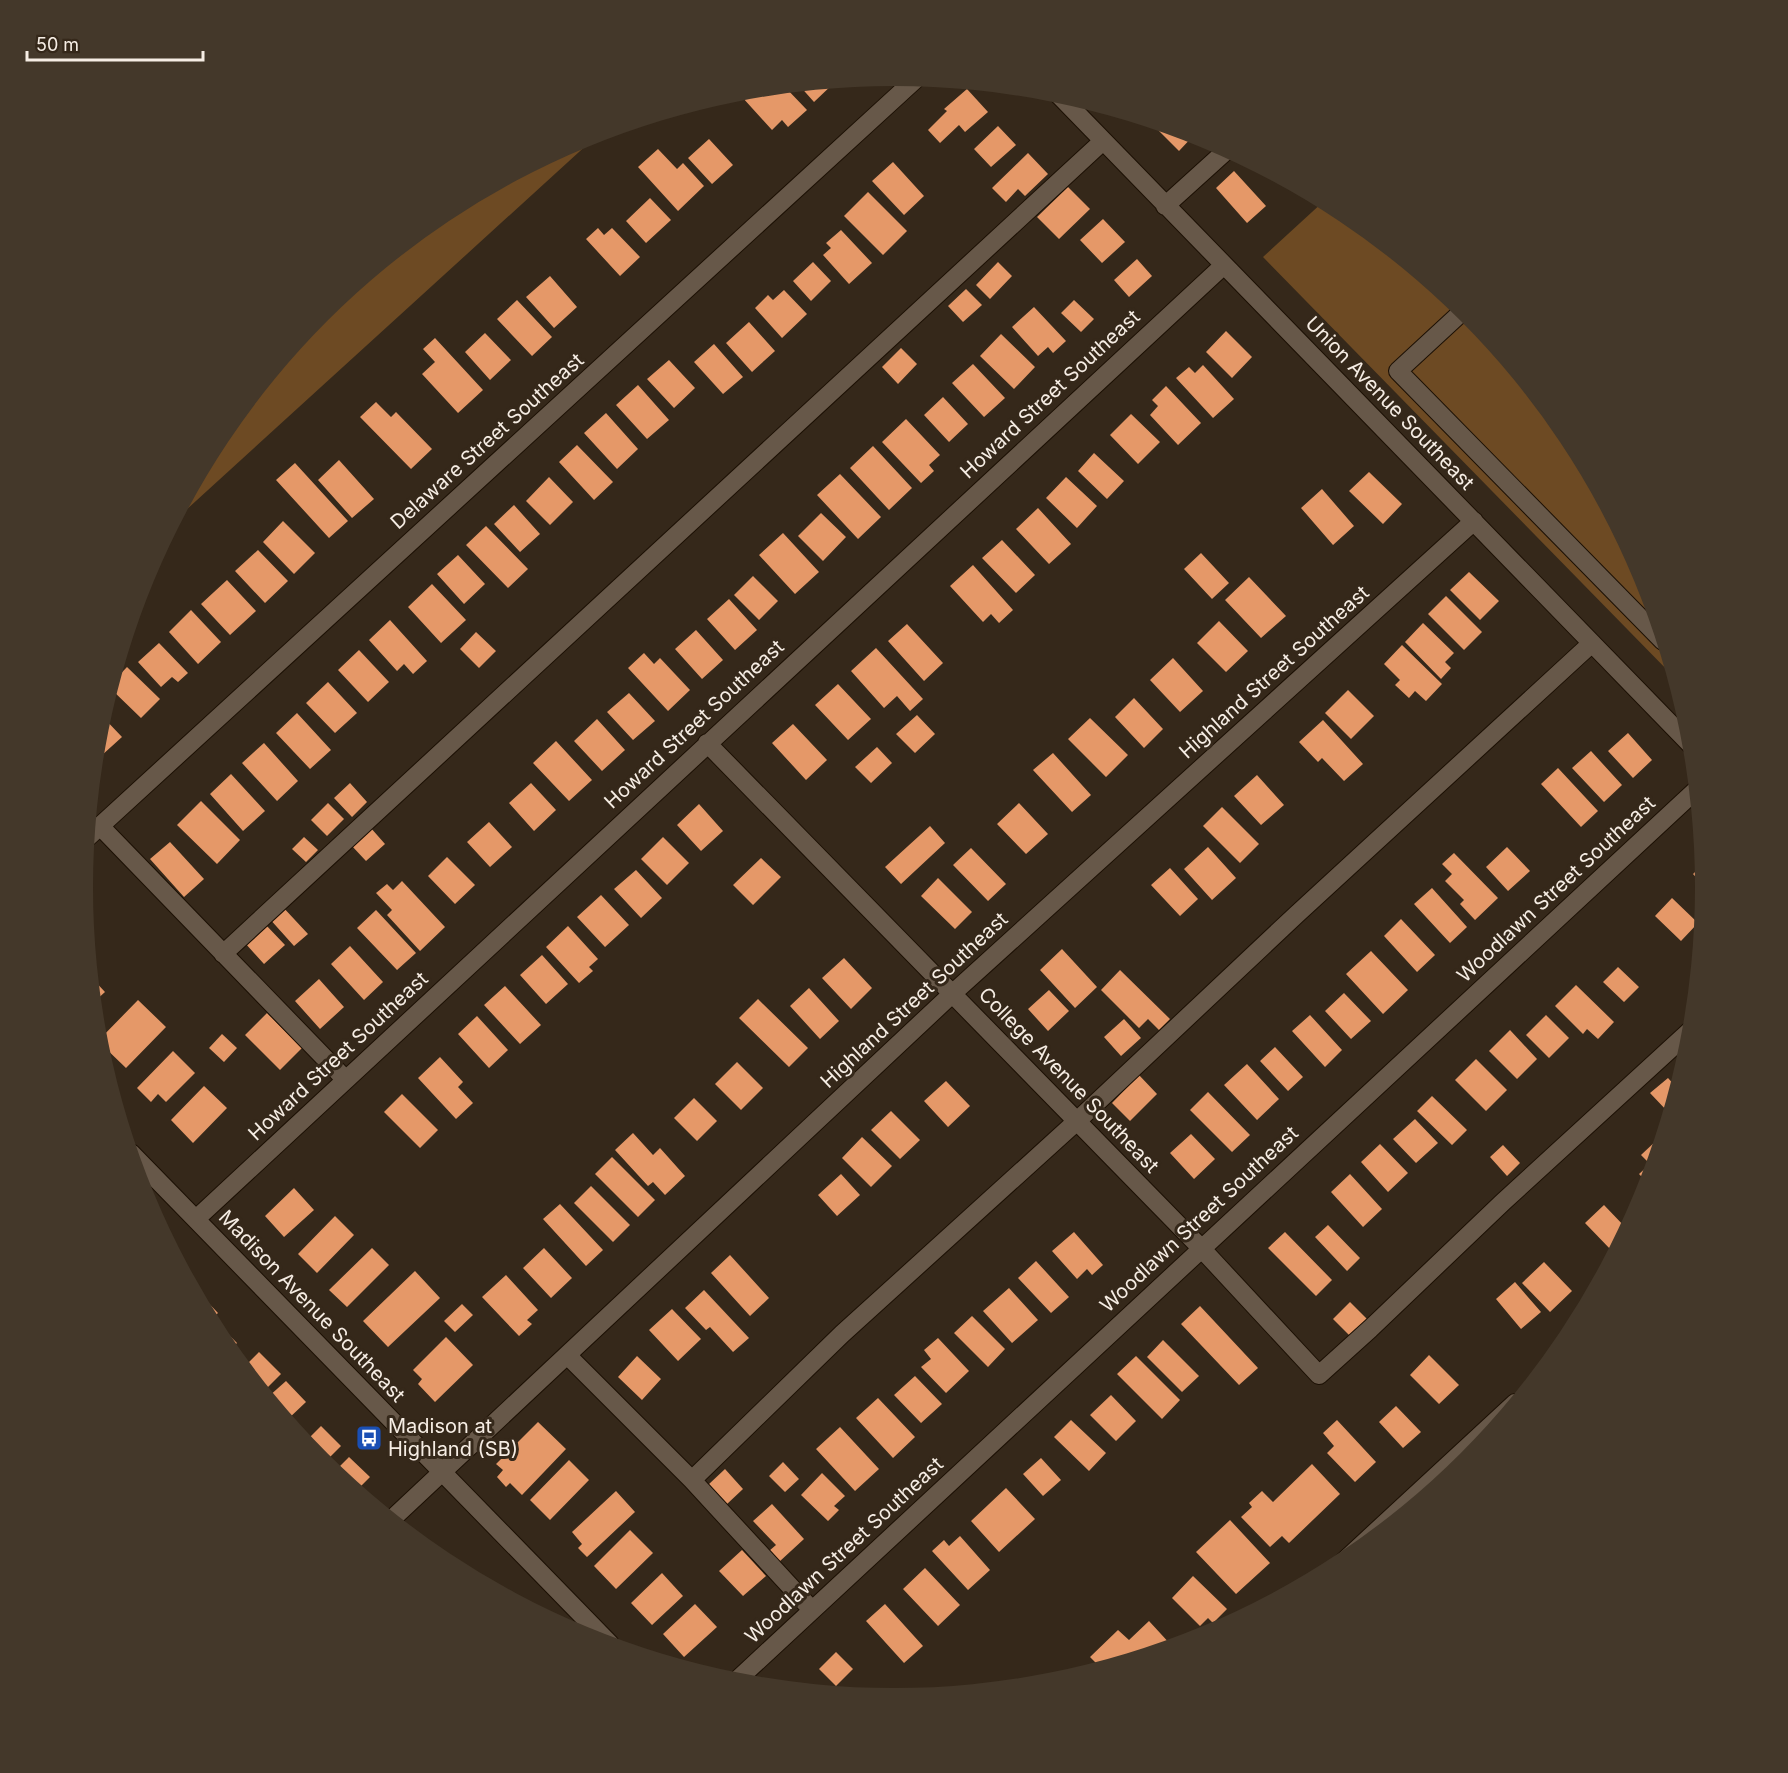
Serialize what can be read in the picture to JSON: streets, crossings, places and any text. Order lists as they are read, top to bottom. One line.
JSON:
{"streets":{"street":["Howard Street Southeast","Union Avenue Southeast","Delaware Street Southeast","Highland Street Southeast","Woodlawn Street Southeast","College Avenue Southeast","Madison Avenue Southeast"]},"crossings":[["Howard Street Southeast","Union Avenue Southeast"],["Howard Street Southeast","College Avenue Southeast"],["Howard Street Southeast","Madison Avenue Southeast"],["Union Avenue Southeast","Highland Street Southeast"],["Highland Street Southeast","College Avenue Southeast"],["Highland Street Southeast","Madison Avenue Southeast"],["Woodlawn Street Southeast","College Avenue Southeast"]],"places":{"bus stop":["Madison at Highland (SB)"]},"scale_bar":"50 m"}
